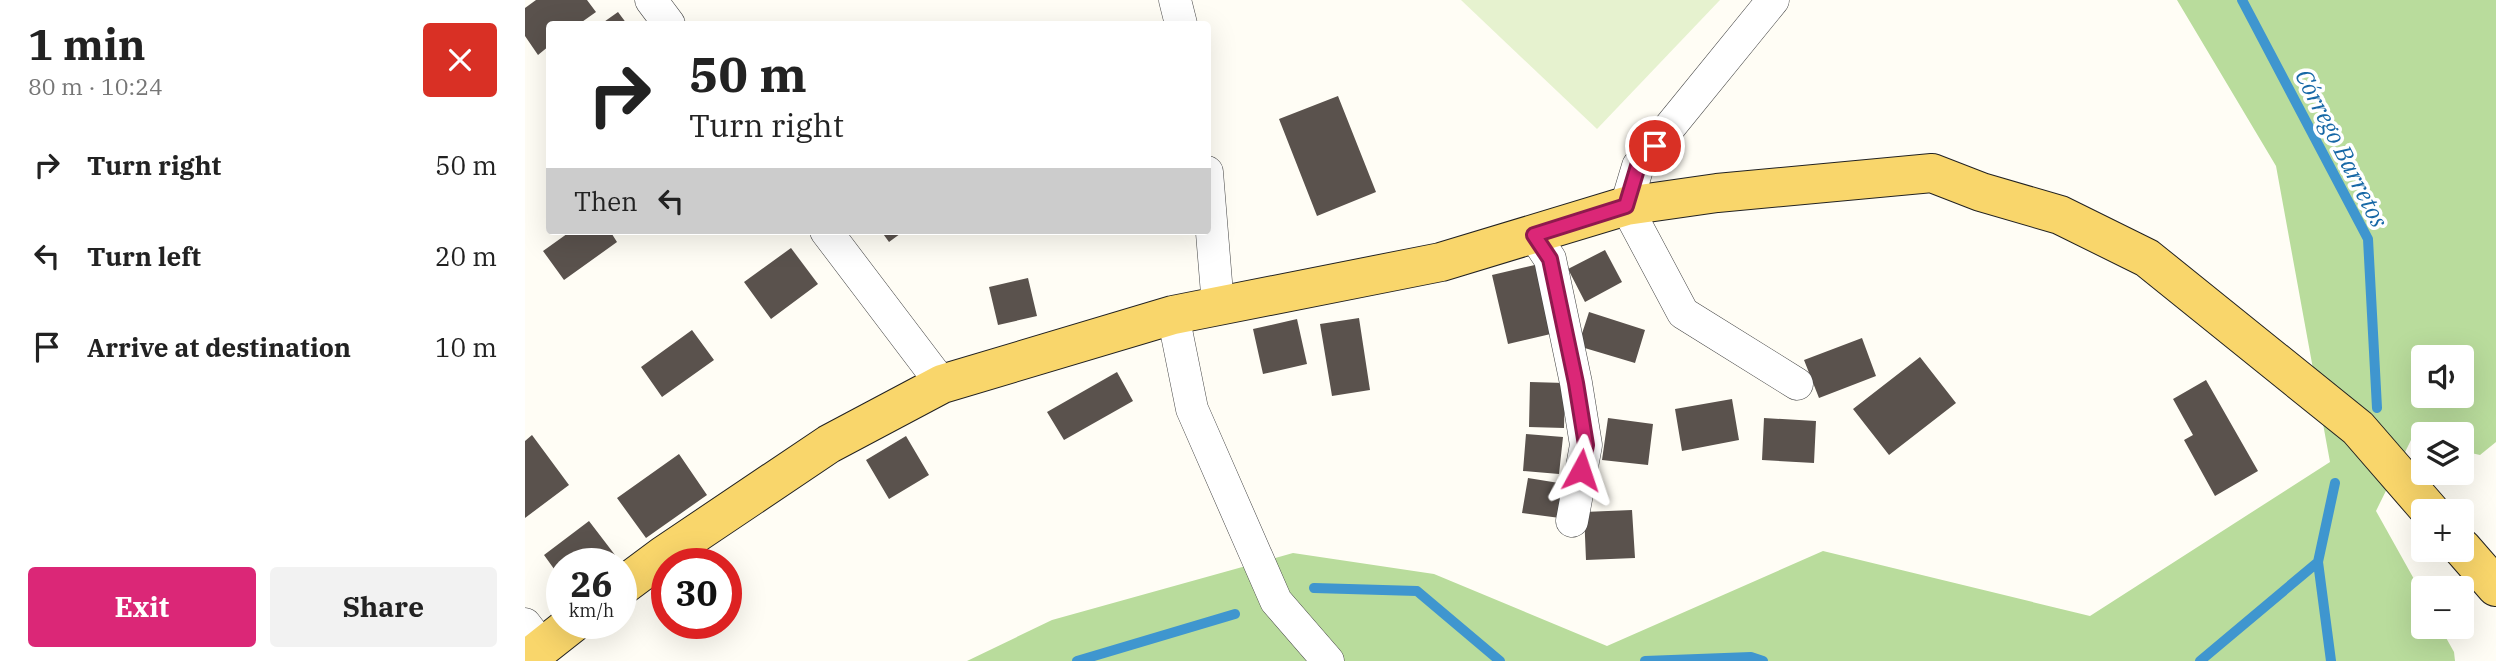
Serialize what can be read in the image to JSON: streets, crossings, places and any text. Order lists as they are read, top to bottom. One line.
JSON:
{"water":["Córrego Barretos"],"page":{"heading":["1 min","80 m · 10:24"],"turn":["50 m","Turn right"],"list":[{"name":"Turn right","value":"50 m"},{"name":"Turn left","value":"20 m"},{"name":"Arrive at destination","value":"10 m"}],"then":"Then","map_buttons":["+","−"],"speed":"26 km/h","limit":"30","buttons":["Exit","Share"]}}
